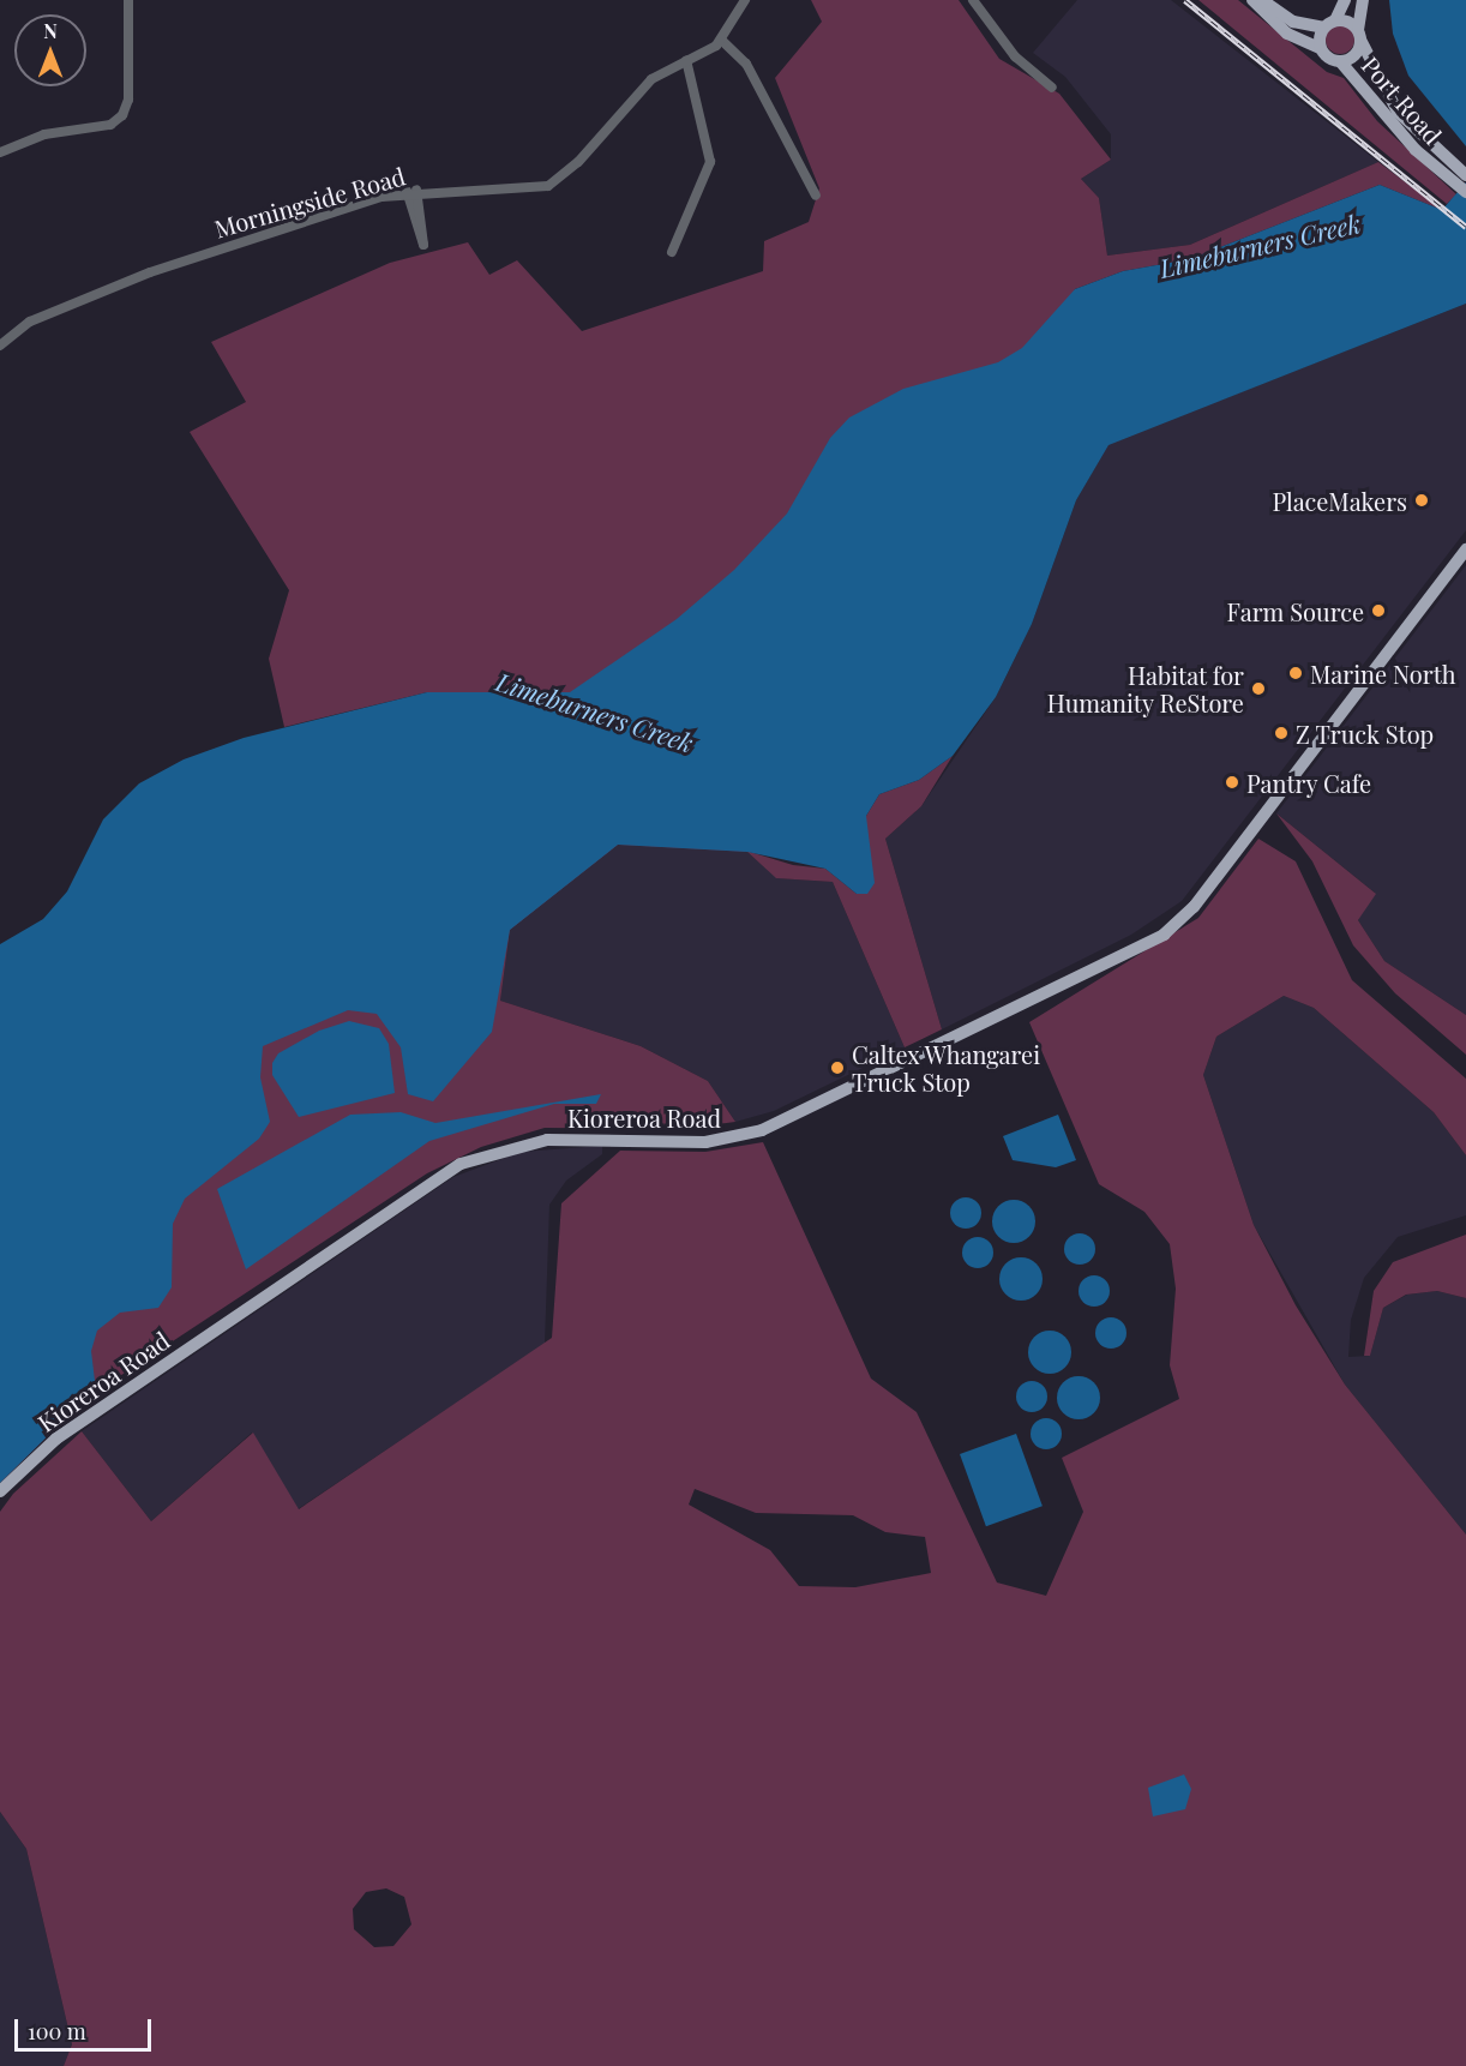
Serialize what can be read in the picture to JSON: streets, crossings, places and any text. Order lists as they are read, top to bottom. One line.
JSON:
{"streets":{"main road":["Port Road","Kioreroa Road"],"street":["Morningside Road"]},"water":["Limeburners Creek"],"places":["PlaceMakers","Farm Source","Marine North","Habitat for Humanity ReStore","Z Truck Stop","Pantry Cafe","Caltex Whangarei Truck Stop"],"scale_bar":"100 m","north":"top"}
